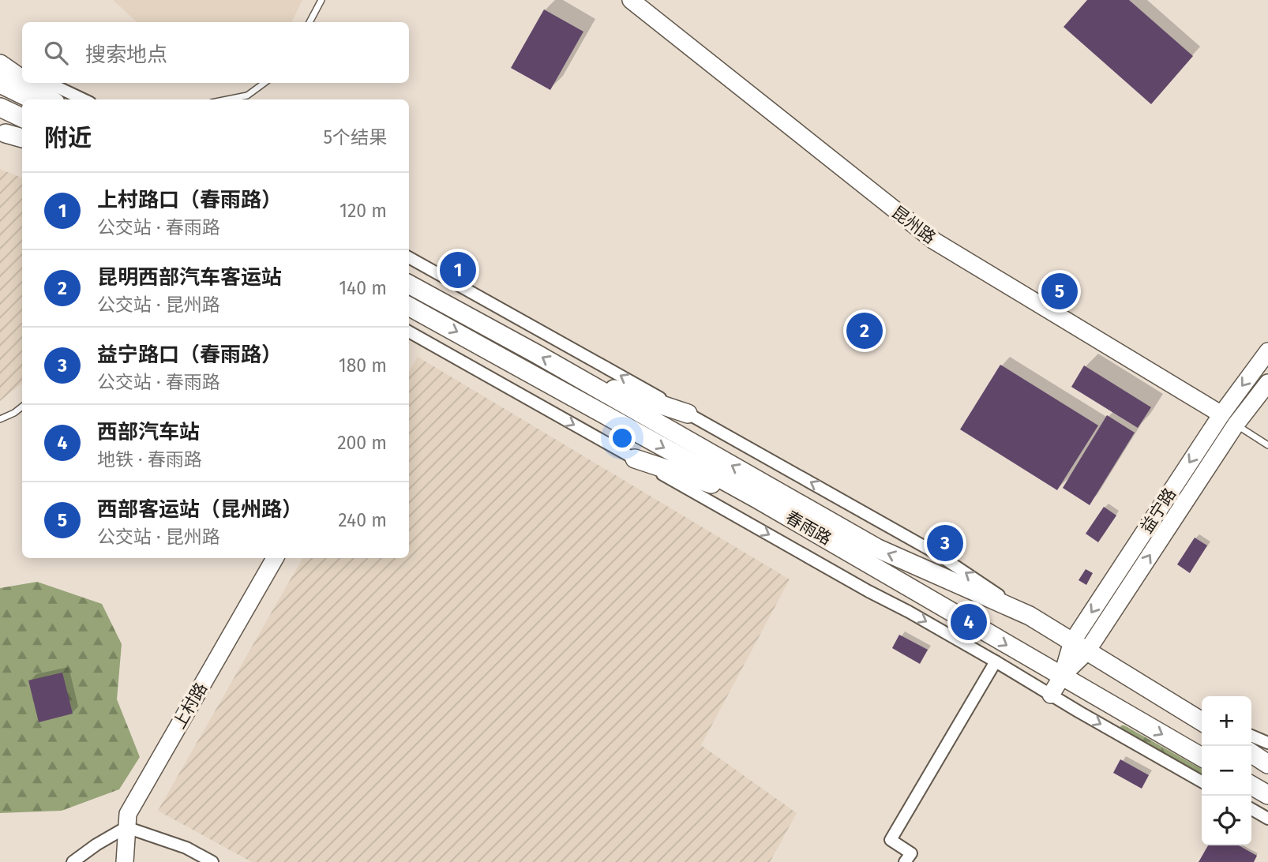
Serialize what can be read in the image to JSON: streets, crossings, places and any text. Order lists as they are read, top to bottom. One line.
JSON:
{"streets":{"main road":["昆州路","益宁路","春雨路","上村路"]},"crossings":[["昆州路","益宁路"],["益宁路","春雨路"]],"page":{"search":"搜索地点","heading":["附近","5个结果"],"list":[{"mark":"1","name":"上村路口（春雨路）","note":"公交站 · 春雨路","value":"120 m"},{"mark":"2","name":"昆明西部汽车客运站","note":"公交站 · 昆州路","value":"140 m"},{"mark":"3","name":"益宁路口（春雨路）","note":"公交站 · 春雨路","value":"180 m"},{"mark":"4","name":"西部汽车站","note":"地铁 · 春雨路","value":"200 m"},{"mark":"5","name":"西部客运站（昆州路）","note":"公交站 · 昆州路","value":"240 m"}],"pins":["1","5","2","3","4"],"map_buttons":["+","−"]}}
